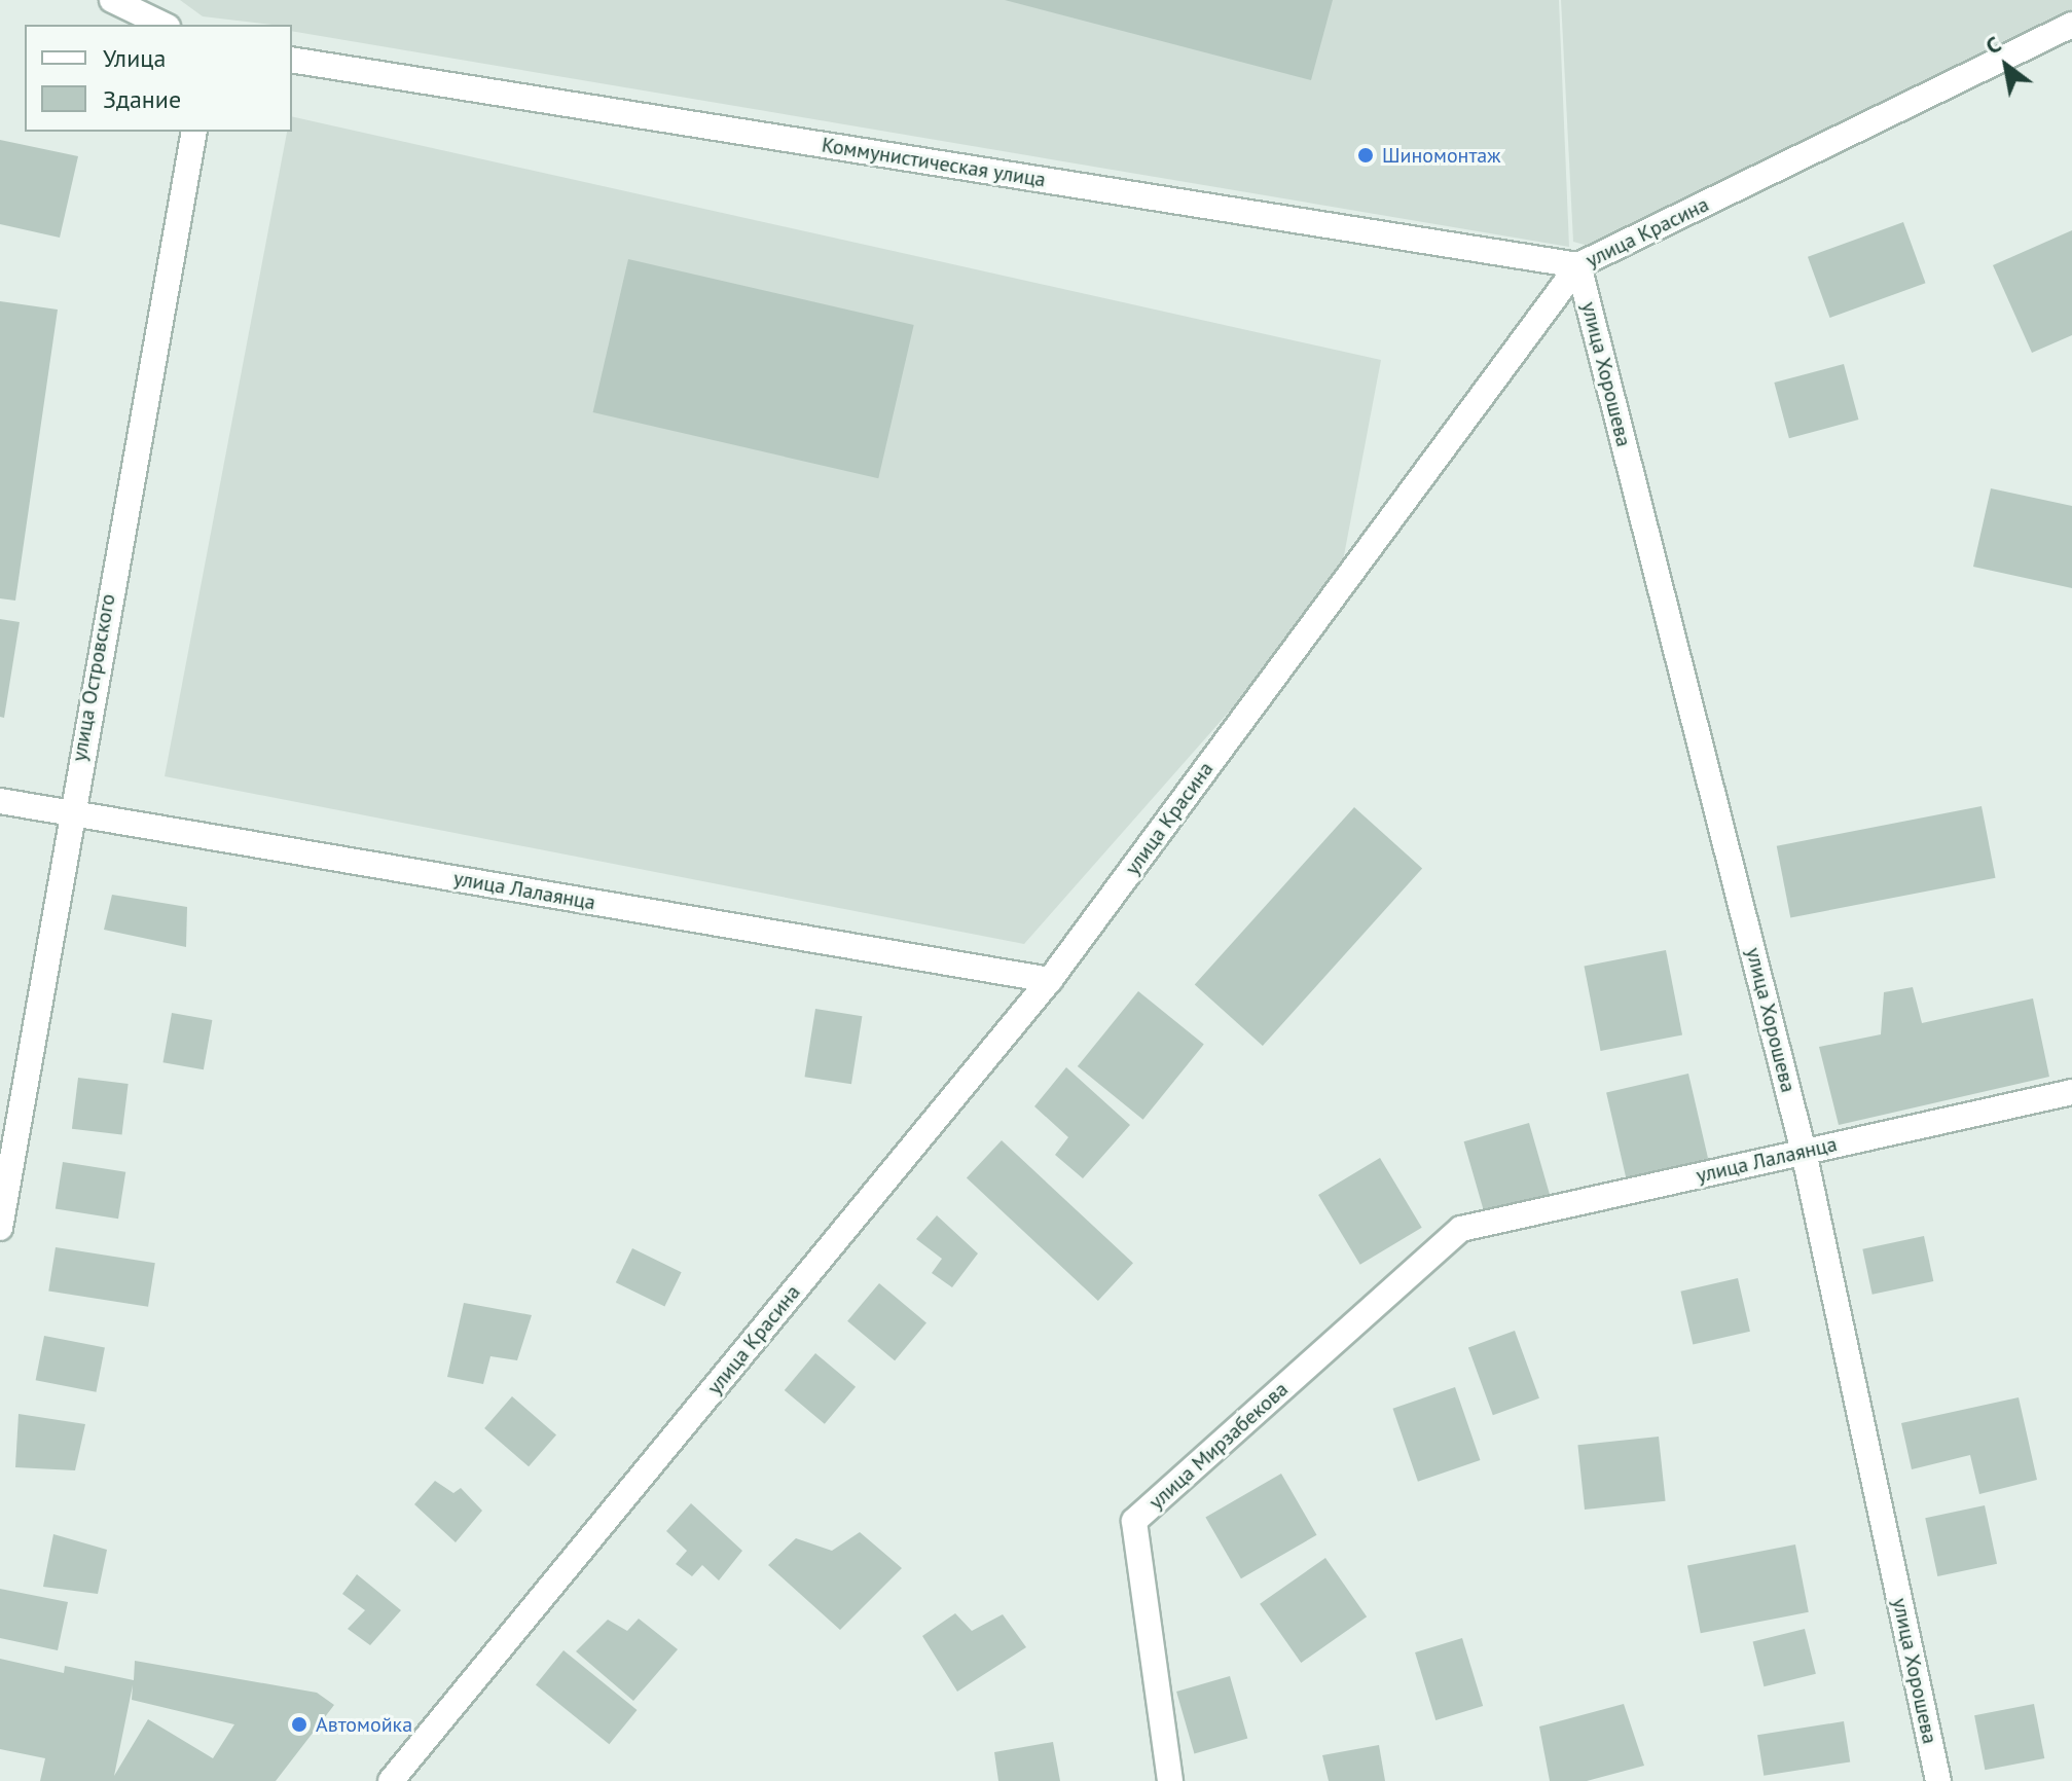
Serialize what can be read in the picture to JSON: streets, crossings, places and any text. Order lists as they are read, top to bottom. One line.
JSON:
{"streets":{"street":["Коммунистическая улица","улица Красина","улица Хорошева","улица Островского","улица Лалаянца","улица Мирзабекова"]},"crossings":[["Коммунистическая улица","улица Красина"],["Коммунистическая улица","улица Хорошева"],["улица Красина","улица Хорошева"],["улица Красина","улица Лалаянца"],["улица Хорошева","улица Лалаянца"],["улица Островского","улица Лалаянца"],["улица Лалаянца","улица Мирзабекова"]],"places":["Шиномонтаж","Автомойка"],"legend":["Улица","Здание"],"north":"top left"}
